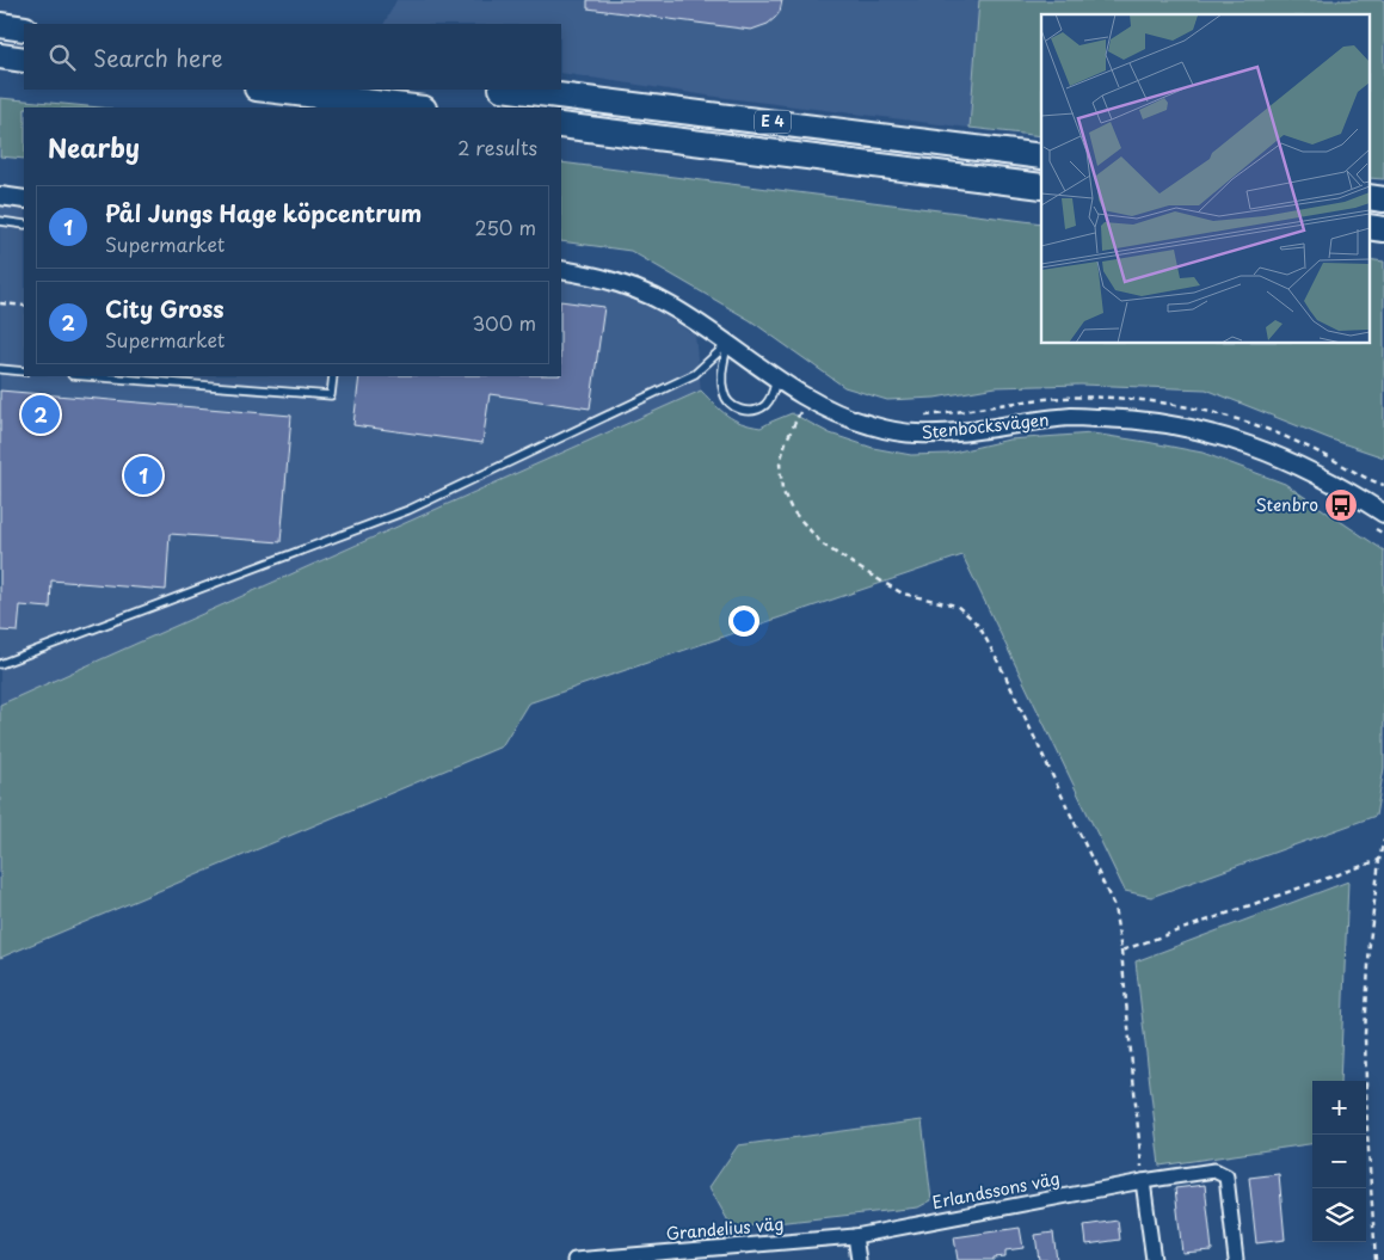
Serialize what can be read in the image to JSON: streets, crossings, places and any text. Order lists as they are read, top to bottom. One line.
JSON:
{"streets":{"highway":["E 4"],"street":["Stenbocksvägen","Erlandssons väg","Grandelius väg"]},"crossings":[["Erlandssons väg","Grandelius väg"]],"places":{"bus stop":["Stenbro"]},"page":{"search":"Search here","heading":["Nearby","2 results"],"list":[{"mark":"1","name":"Pål Jungs Hage köpcentrum","note":"Supermarket","value":"250 m"},{"mark":"2","name":"City Gross","note":"Supermarket","value":"300 m"}],"pins":["2","1"],"map_buttons":["+","−"]}}
